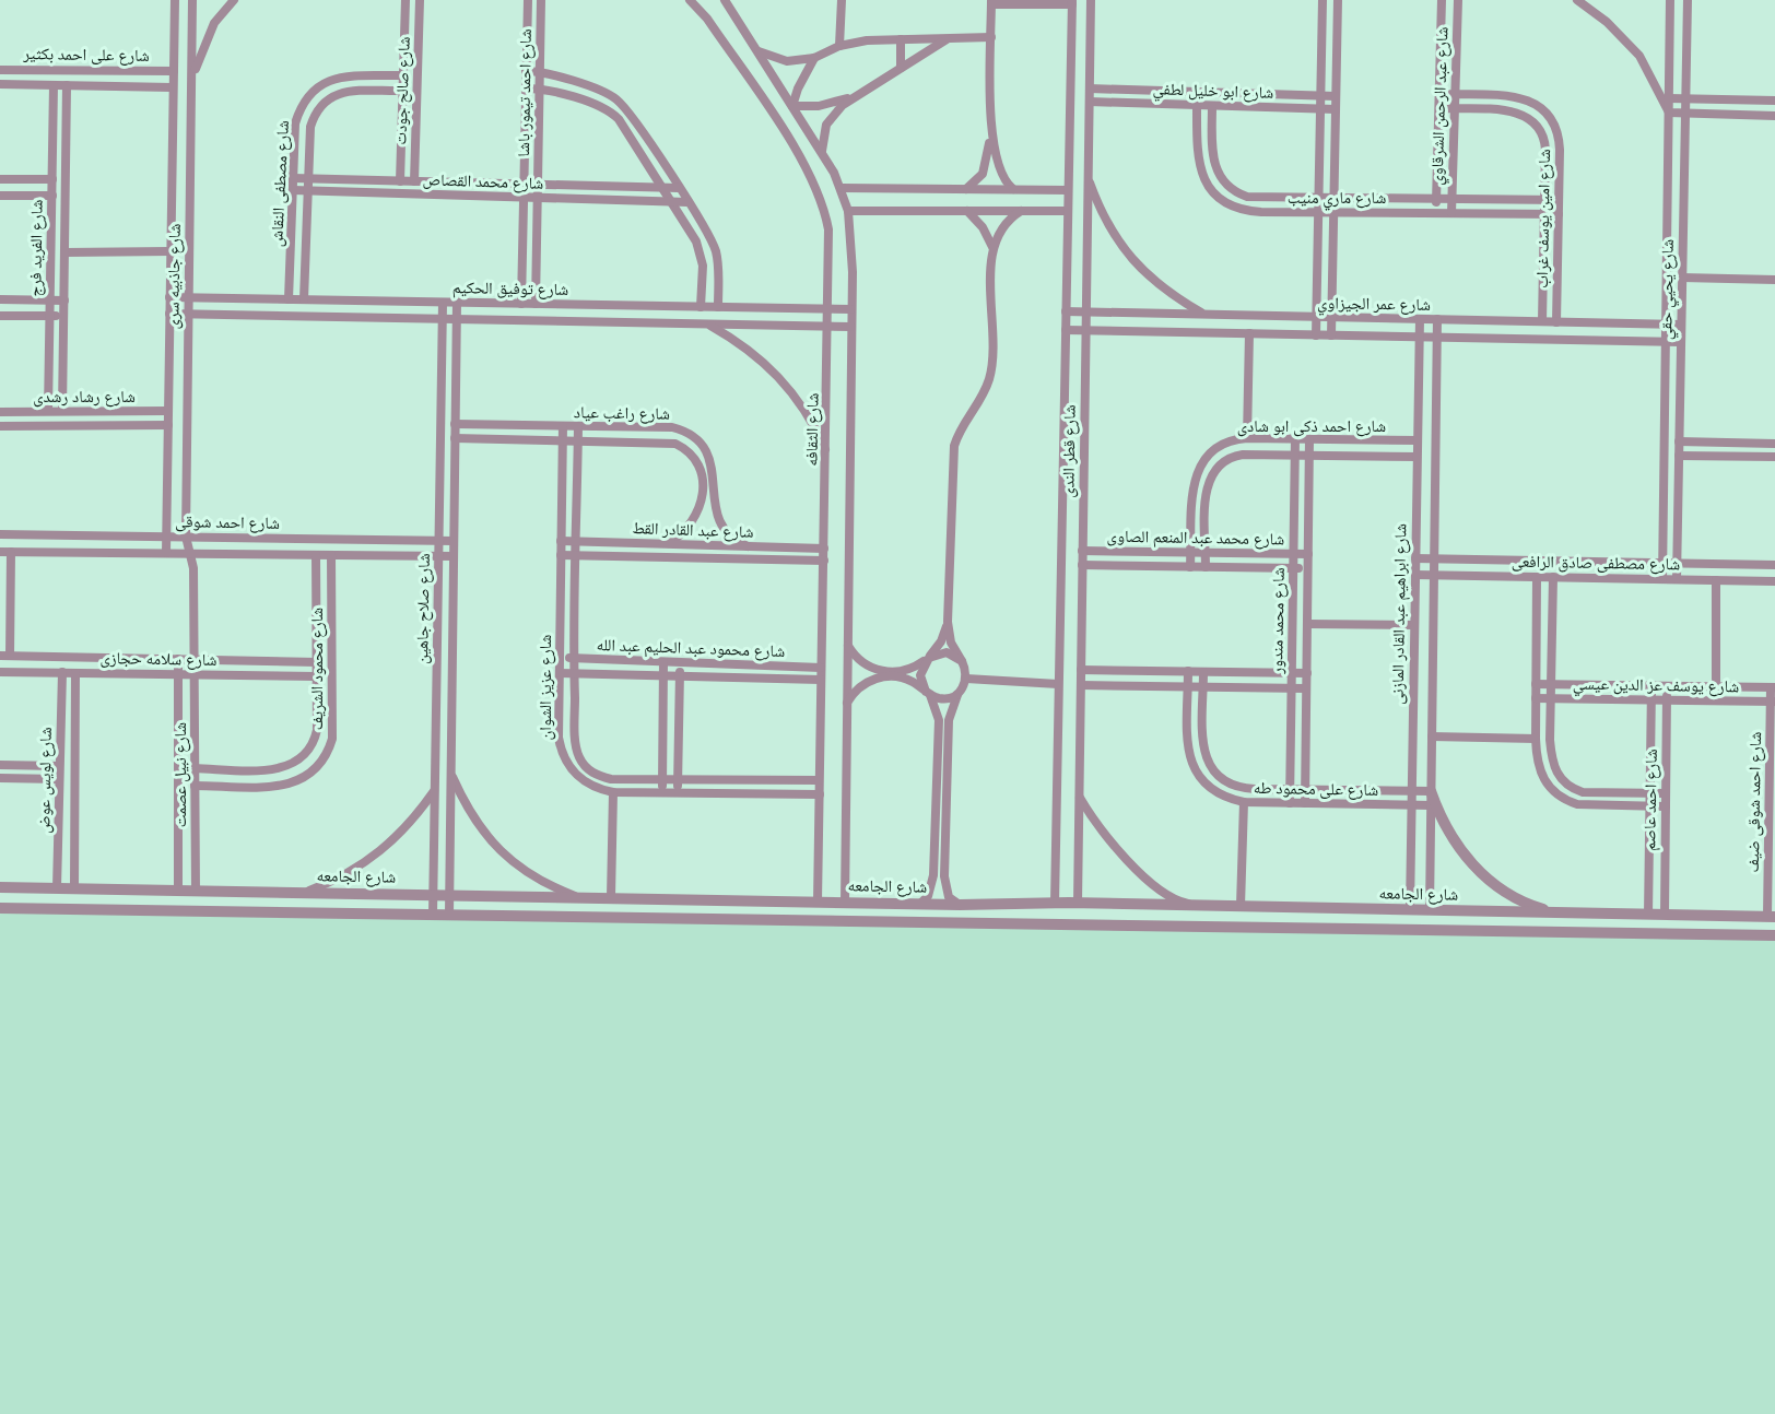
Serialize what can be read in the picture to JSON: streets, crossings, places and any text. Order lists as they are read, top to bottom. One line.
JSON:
{"streets":{"street":["شارع على احمد بكثير","شارع صالح جودت","شارع ابو خليل لطفي","شارع احمد تيمور باشا","شارع عبد الرحمن الشرقاوي","شارع محمد القصاص","شارع مصطفى النقاش","شارع ماري منيب","شارع امين يوسف غراب","شارع الفريد فرج","شارع جاذبيه سرى","شارع توفيق الحكيم","شارع يحيي حقي","شارع عمر الجيزاوي","شارع رشاد رشدى","شارع راغب عياد","شارع احمد ذكى ابو شادى","شارع الثقافه","شارع قطر الندى","شارع احمد شوقى","شارع عبد القادر القط","شارع محمد عبد المنعم الصاوى","شارع مصطفى صادق الرافعى","شارع صلاح جاهين","شارع ابراهيم عبد القادر المازنى","شارع محمد مندور","شارع محمود عبد الحليم عبد الله","شارع سلامه حجازى","شارع محمود الشريف","شارع يوسف عز الدين عيسي","شارع عزيز الشوان","شارع نبيل عصمت","شارع لويس عوض","شارع على محمود طه","شارع احمد عاصم","شارع احمد شوقى ضيف","شارع الجامعه"]},"crossings":[["شارع على احمد بكثير","شارع الفريد فرج"],["شارع على احمد بكثير","شارع جاذبيه سرى"],["شارع صالح جودت","شارع محمد القصاص"],["شارع ابو خليل لطفي","شارع ماري منيب"],["شارع ابو خليل لطفي","شارع قطر الندى"],["شارع احمد تيمور باشا","شارع محمد القصاص"],["شارع احمد تيمور باشا","شارع توفيق الحكيم"],["شارع عبد الرحمن الشرقاوي","شارع ماري منيب"],["شارع عبد الرحمن الشرقاوي","شارع امين يوسف غراب"],["شارع محمد القصاص","شارع مصطفى النقاش"],["شارع مصطفى النقاش","شارع توفيق الحكيم"],["شارع ماري منيب","شارع امين يوسف غراب"],["شارع امين يوسف غراب","شارع عمر الجيزاوي"],["شارع الفريد فرج","شارع رشاد رشدى"],["شارع جاذبيه سرى","شارع توفيق الحكيم"],["شارع جاذبيه سرى","شارع رشاد رشدى"],["شارع جاذبيه سرى","شارع احمد شوقى"],["شارع جاذبيه سرى","شارع سلامه حجازى"],["شارع جاذبيه سرى","شارع نبيل عصمت"],["شارع توفيق الحكيم","شارع الثقافه"],["شارع توفيق الحكيم","شارع صلاح جاهين"],["شارع يحيي حقي","شارع عمر الجيزاوي"],["شارع يحيي حقي","شارع مصطفى صادق الرافعى"],["شارع عمر الجيزاوي","شارع قطر الندى"],["شارع عمر الجيزاوي","شارع ابراهيم عبد القادر المازنى"],["شارع راغب عياد","شارع عبد القادر القط"],["شارع راغب عياد","شارع صلاح جاهين"],["شارع راغب عياد","شارع عزيز الشوان"],["شارع احمد ذكى ابو شادى","شارع محمد عبد المنعم الصاوى"],["شارع احمد ذكى ابو شادى","شارع ابراهيم عبد القادر المازنى"],["شارع احمد ذكى ابو شادى","شارع محمد مندور"],["شارع الثقافه","شارع عبد القادر القط"],["شارع الثقافه","شارع محمود عبد الحليم عبد الله"],["شارع الثقافه","شارع عزيز الشوان"],["شارع الثقافه","شارع الجامعه"],["شارع قطر الندى","شارع محمد عبد المنعم الصاوى"],["شارع قطر الندى","شارع الجامعه"],["شارع احمد شوقى","شارع صلاح جاهين"],["شارع احمد شوقى","شارع محمود الشريف"],["شارع عبد القادر القط","شارع عزيز الشوان"],["شارع محمد عبد المنعم الصاوى","شارع محمد مندور"],["شارع مصطفى صادق الرافعى","شارع ابراهيم عبد القادر المازنى"],["شارع صلاح جاهين","شارع الجامعه"],["شارع ابراهيم عبد القادر المازنى","شارع على محمود طه"],["شارع ابراهيم عبد القادر المازنى","شارع الجامعه"],["شارع محمد مندور","شارع على محمود طه"],["شارع محمود عبد الحليم عبد الله","شارع عزيز الشوان"],["شارع سلامه حجازى","شارع محمود الشريف"],["شارع سلامه حجازى","شارع نبيل عصمت"],["شارع سلامه حجازى","شارع لويس عوض"],["شارع محمود الشريف","شارع نبيل عصمت"],["شارع يوسف عز الدين عيسي","شارع احمد عاصم"],["شارع يوسف عز الدين عيسي","شارع احمد شوقى ضيف"],["شارع نبيل عصمت","شارع الجامعه"],["شارع لويس عوض","شارع الجامعه"],["شارع احمد عاصم","شارع الجامعه"],["شارع احمد شوقى ضيف","شارع الجامعه"]]}
